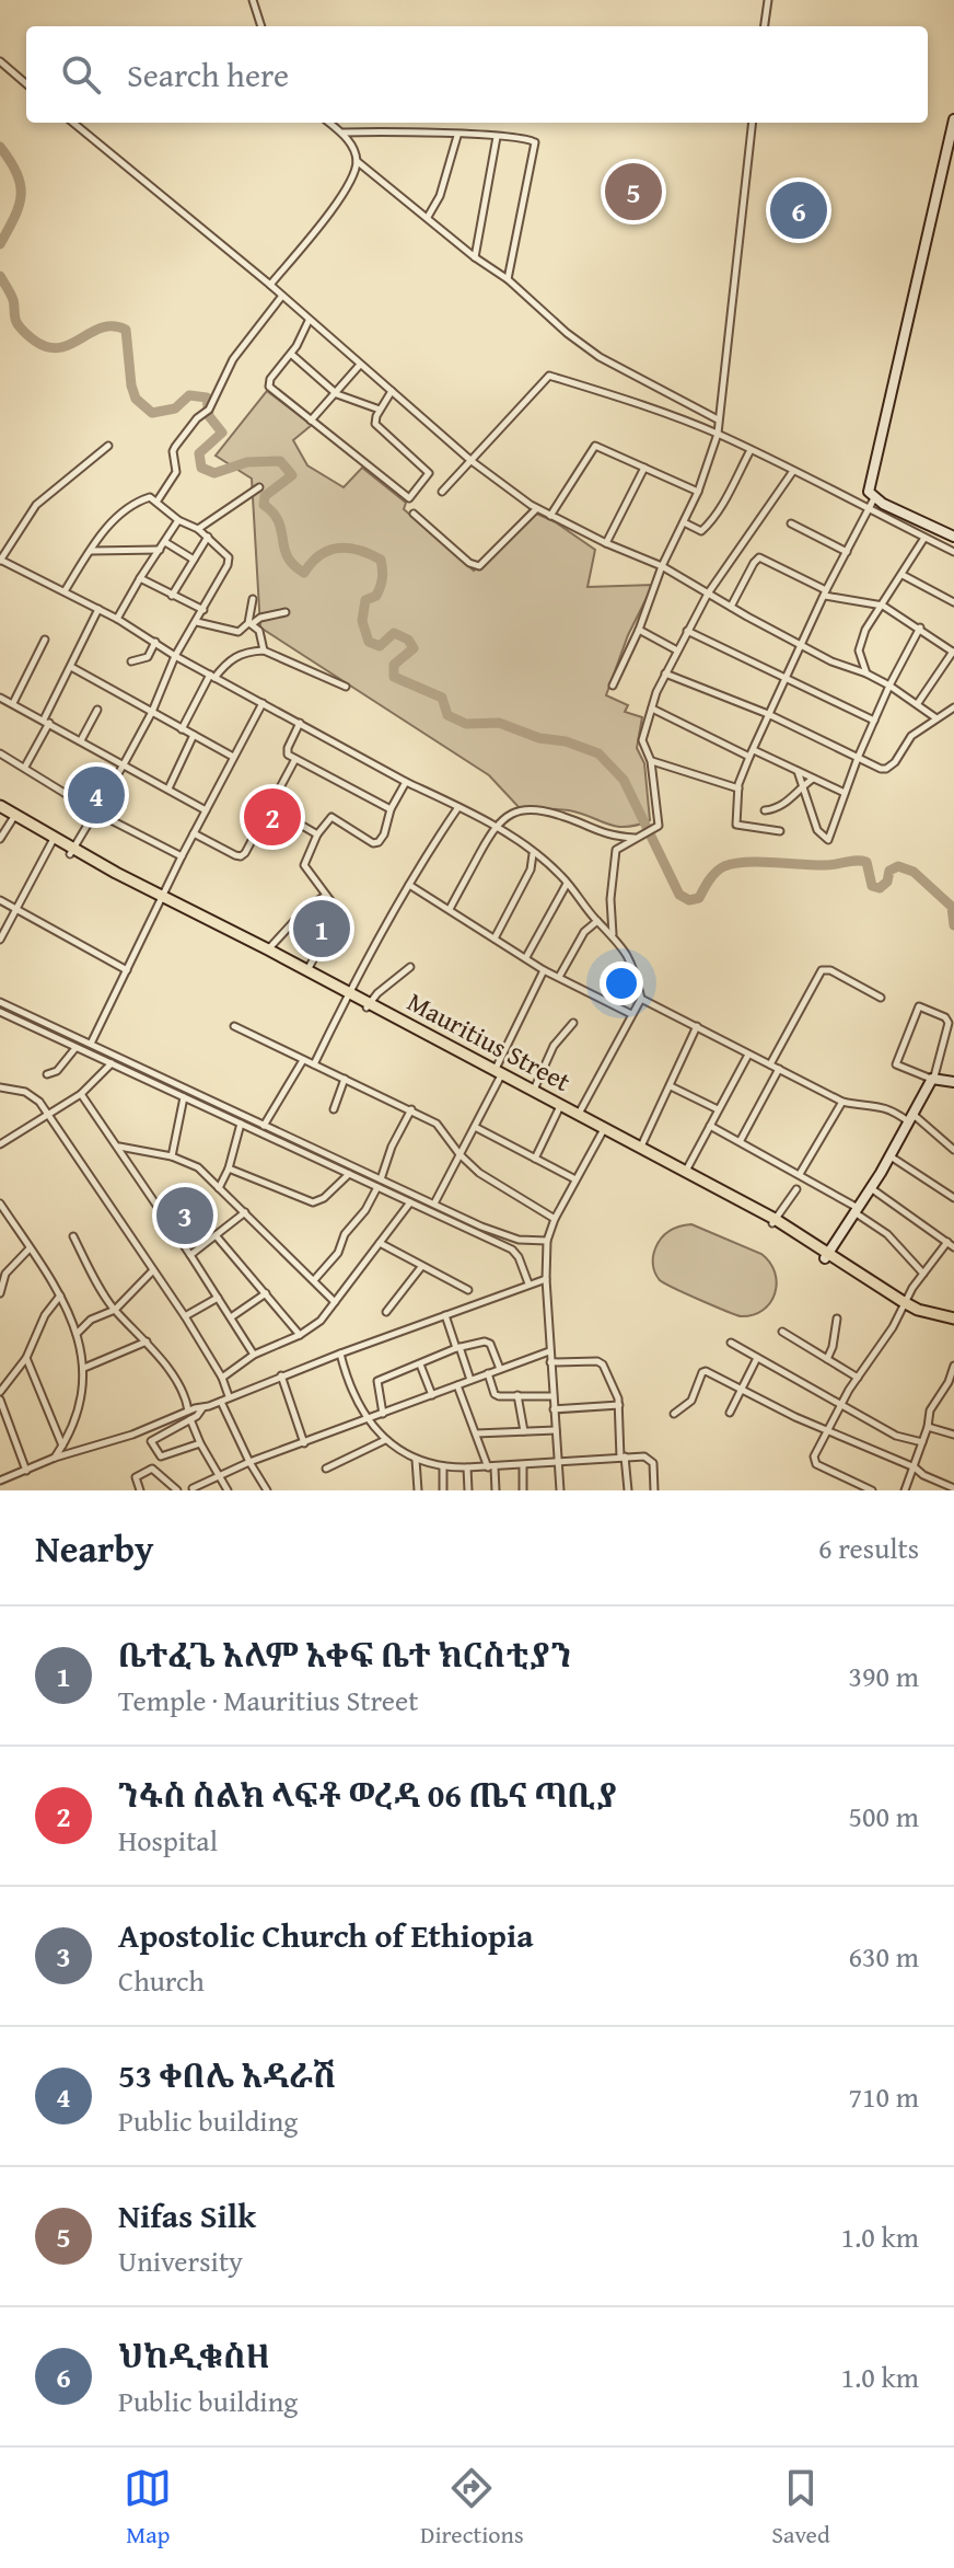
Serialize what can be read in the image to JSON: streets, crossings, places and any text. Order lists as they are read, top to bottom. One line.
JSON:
{"streets":{"main road":["Mauritius Street"]},"page":{"search":"Search here","pins":["5","6","4","2","1","3"],"heading":["Nearby","6 results"],"list":[{"mark":"1","name":"ቤተፈጌ አለም አቀፍ ቤተ ክርስቲያን","note":"Temple · Mauritius Street","value":"390 m"},{"mark":"2","name":"ንፋስ ስልክ ላፍቶ ወረዳ 06 ጤና ጣቢያ","note":"Hospital","value":"500 m"},{"mark":"3","name":"Apostolic Church of Ethiopia","note":"Church","value":"630 m"},{"mark":"4","name":"53 ቀበሌ አዳራሽ","note":"Public building","value":"710 m"},{"mark":"5","name":"Nifas Silk","note":"University","value":"1.0 km"},{"mark":"6","name":"ህከዲቁስዘ","note":"Public building","value":"1.0 km"}],"nav":["Map","Directions","Saved"]}}
